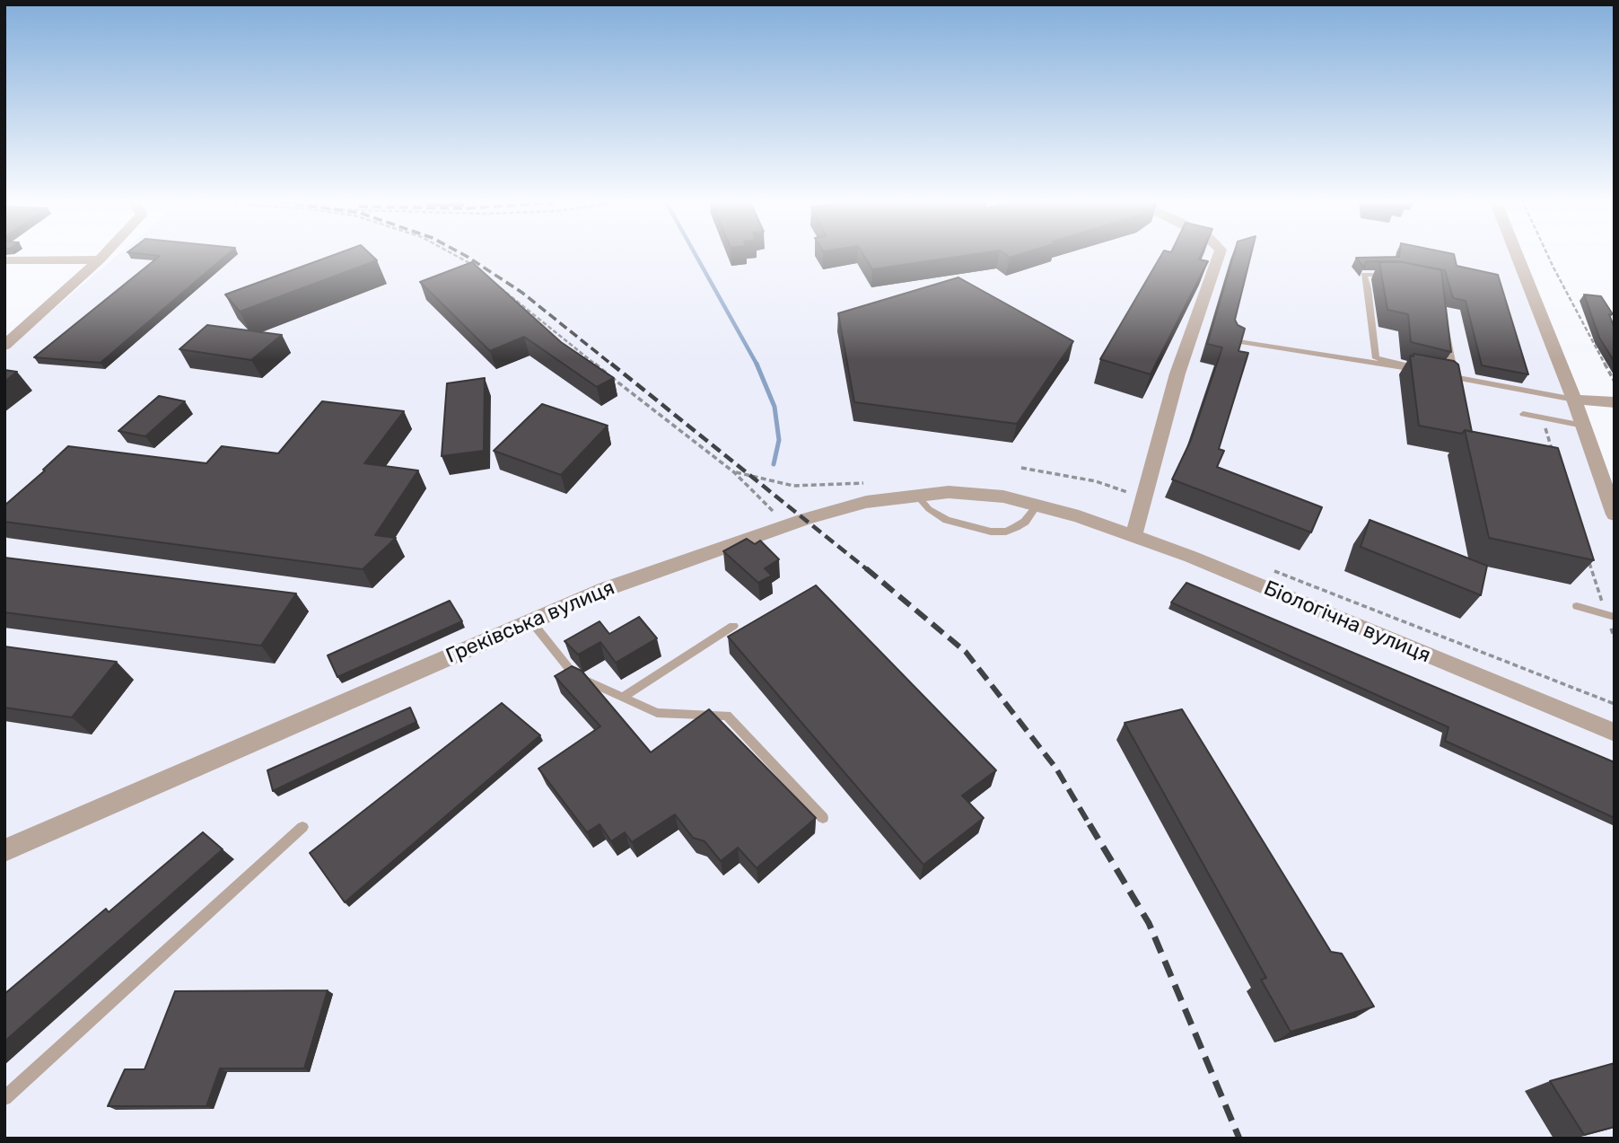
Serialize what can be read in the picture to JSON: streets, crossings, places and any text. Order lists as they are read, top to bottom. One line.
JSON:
{"streets":{"street":["Греківська вулиця","Біологічна вулиця"]},"crossings":[["Греківська вулиця","Біологічна вулиця"]]}
